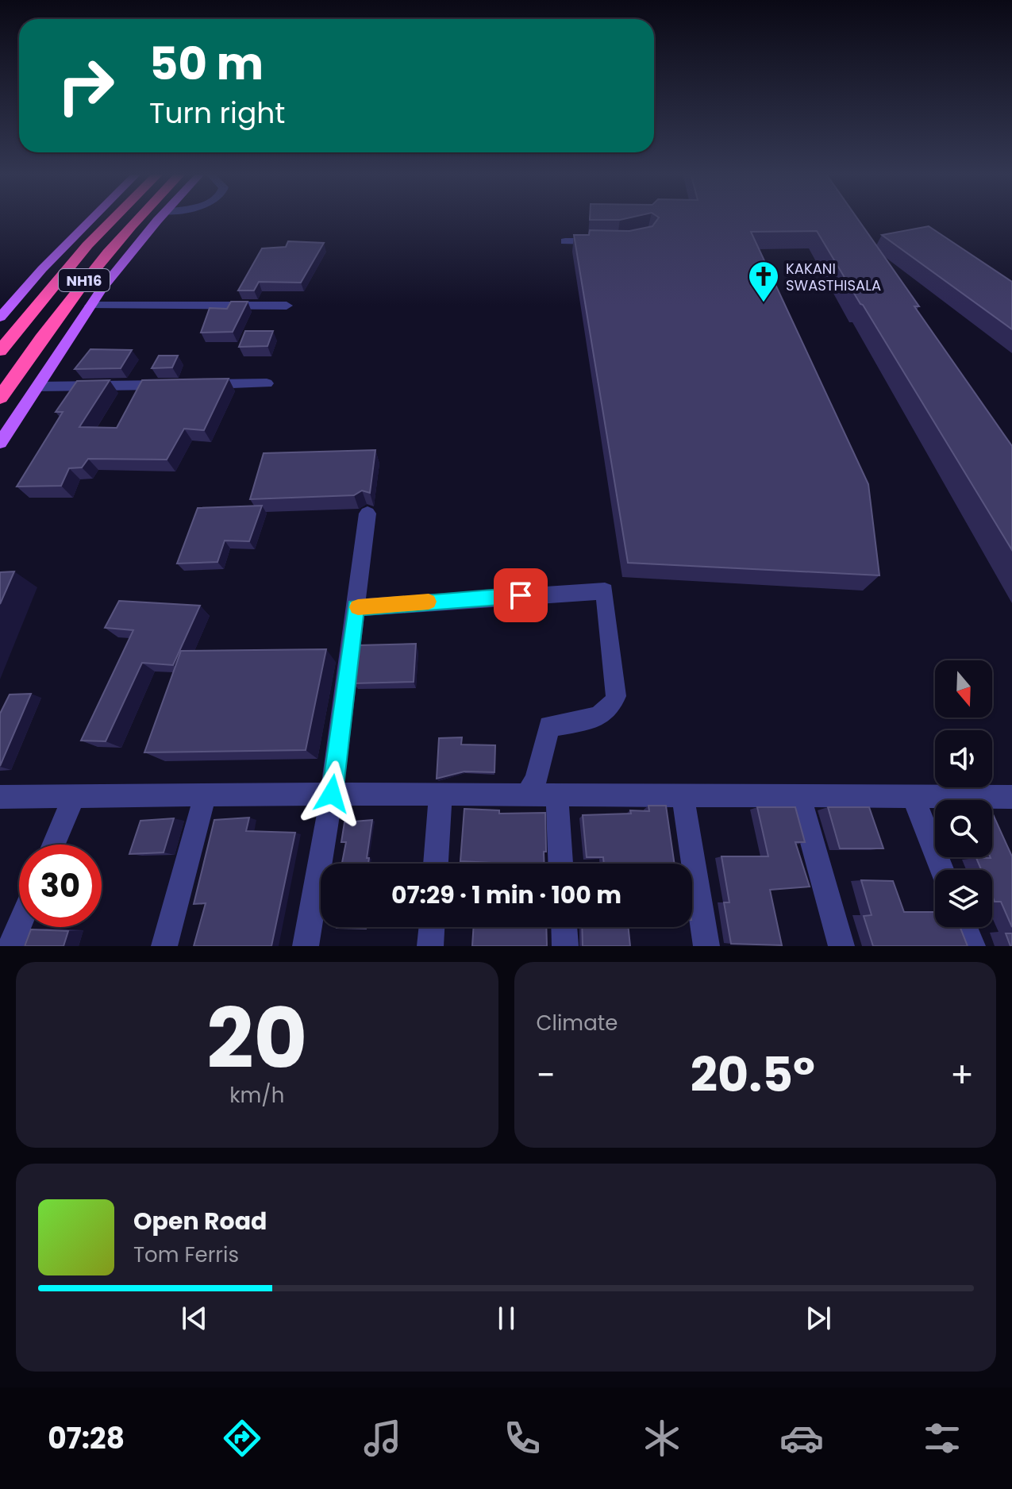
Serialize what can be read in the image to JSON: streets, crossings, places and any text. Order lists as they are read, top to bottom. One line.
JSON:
{"streets":{"highway":["NH16"]},"places":{"church":["KAKANI SWASTHISALA"]},"north":"bottom","page":{"turn":["50 m","Turn right"],"limit":"30","trip":"07:29 · 1 min · 100 m","tile":[["20","km/h"],"Climate"],"heat":["−","20.5°","+"],"song":["Open Road","Tom Ferris"],"tabs":"07:28"}}
